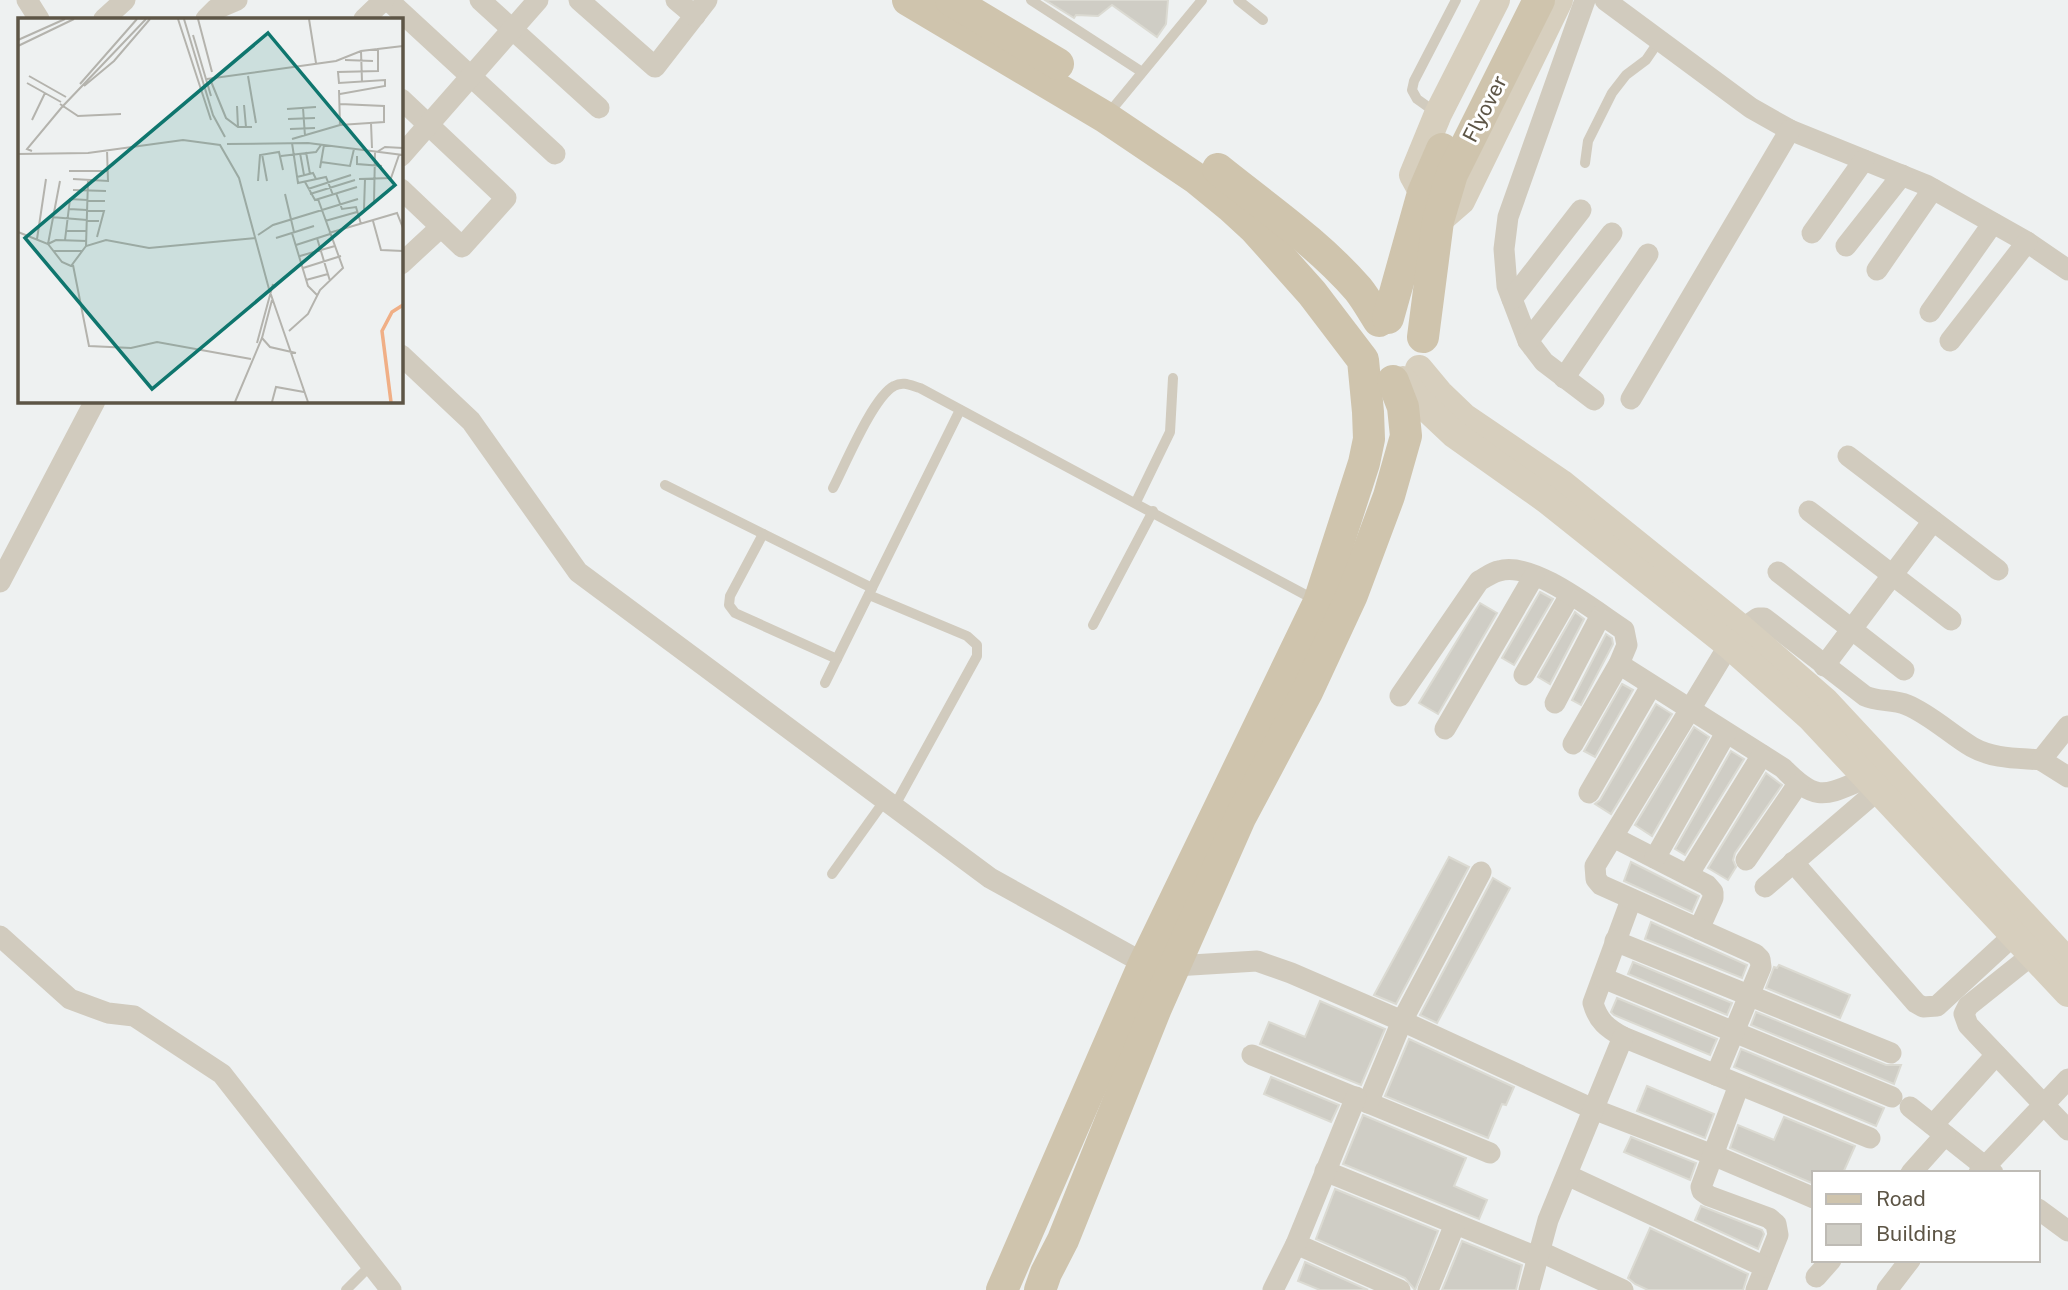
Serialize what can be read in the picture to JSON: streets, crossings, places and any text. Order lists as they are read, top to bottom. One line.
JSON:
{"streets":{"main road":["Flyover"]},"legend":["Road","Building"]}
